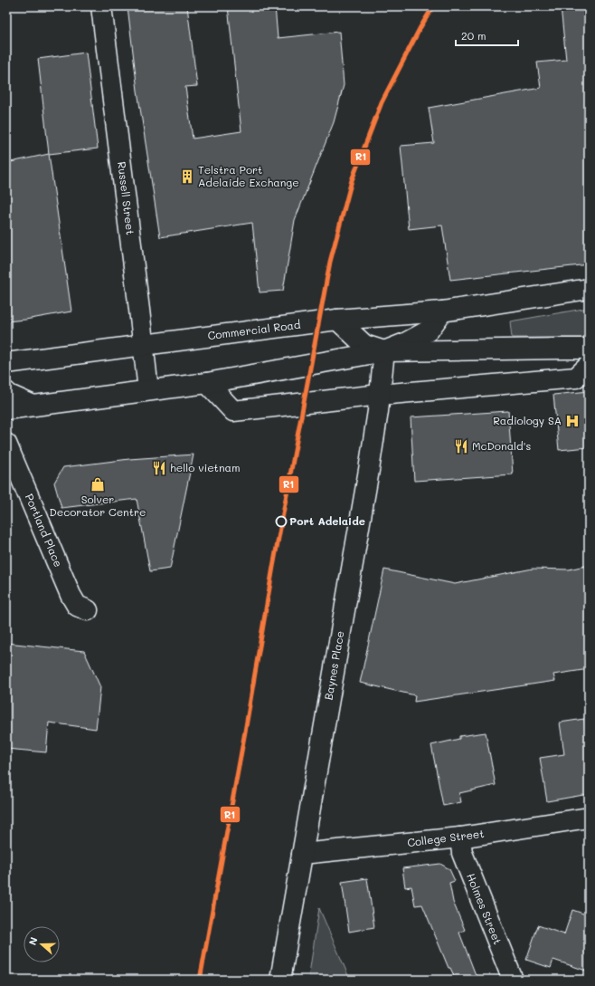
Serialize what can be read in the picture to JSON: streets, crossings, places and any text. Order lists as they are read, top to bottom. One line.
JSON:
{"streets":{"street":["Russell Street","Commercial Road","Portland Place","Baynes Place","College Street","Holmes Street"]},"crossings":[["Russell Street","Commercial Road"],["Baynes Place","College Street"],["College Street","Holmes Street"]],"places":{"building":["Telstra Port Adelaide Exchange"],"hospital":["Radiology SA"],"restaurant":["McDonald's","hello vietnam"],"shop":["Solver Decorator Centre"],"other":["Port Adelaide"]},"lines":["transit line R1"],"scale_bar":"20 m","north":"left"}
